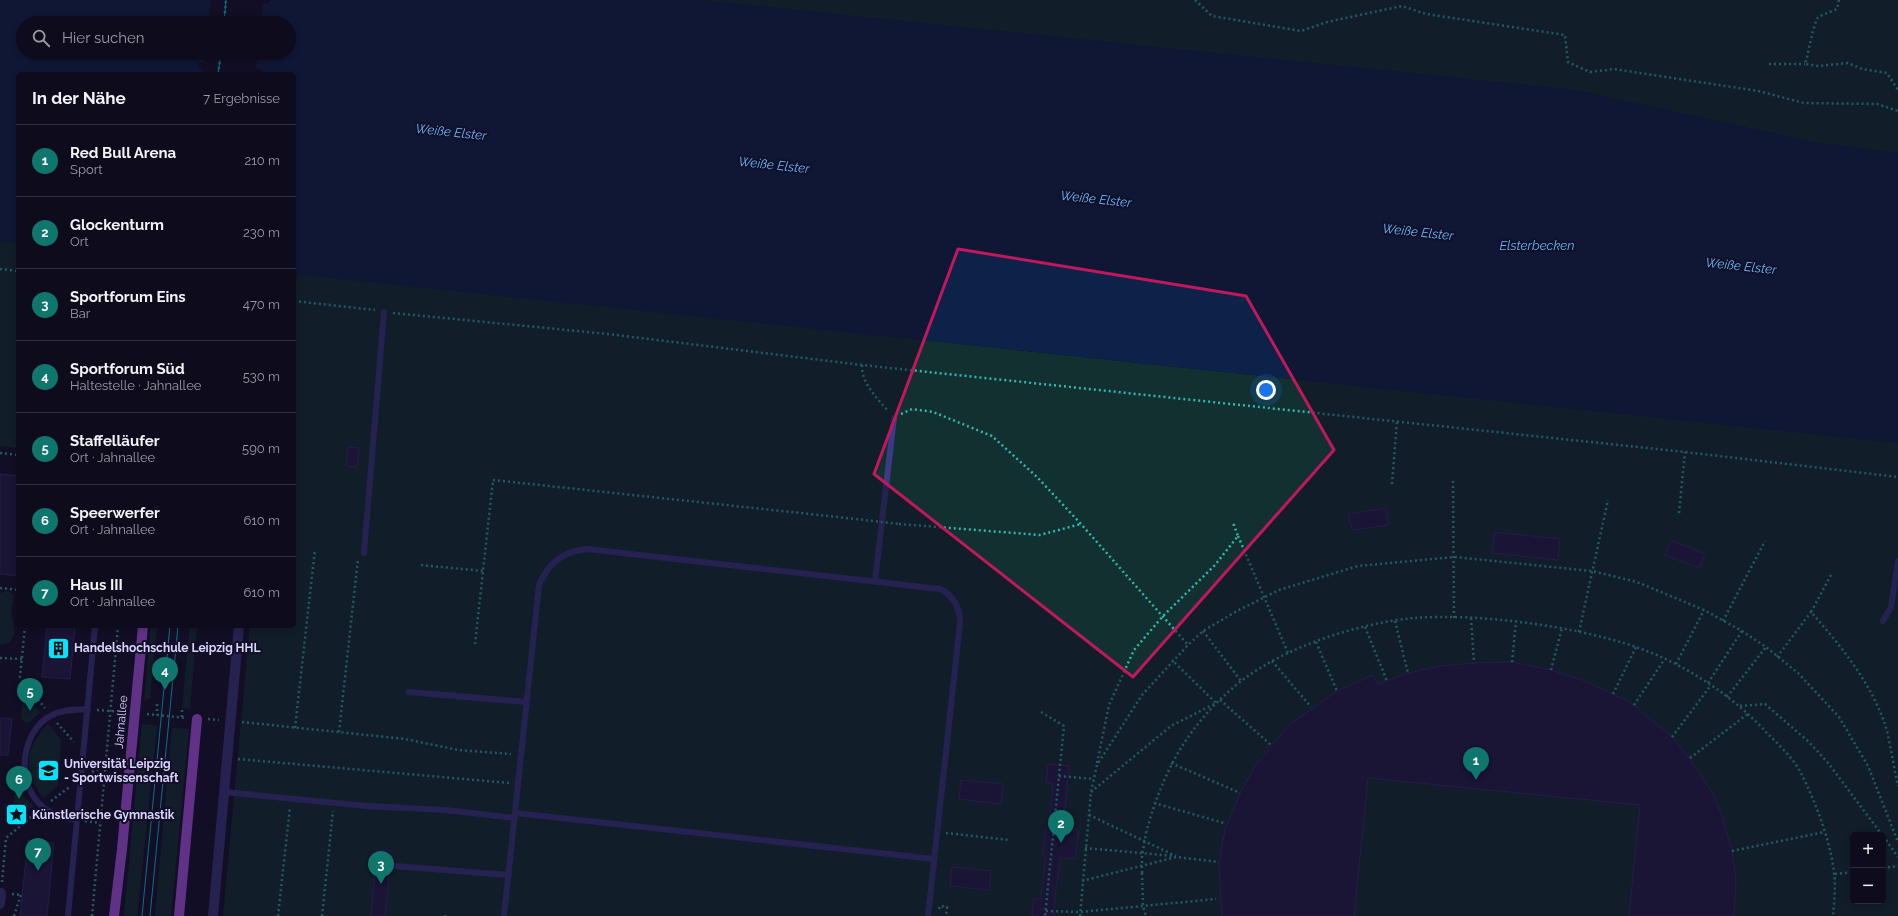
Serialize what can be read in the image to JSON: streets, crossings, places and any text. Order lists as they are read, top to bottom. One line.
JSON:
{"streets":{"main road":["Jahnallee"]},"water":["Weiße Elster","Elsterbecken"],"places":{"building":["Handelshochschule Leipzig HHL"],"school or university":["Universität Leipzig - Sportwissenschaft"],"place":["Künstlerische Gymnastik"]},"page":{"search":"Hier suchen","heading":["In der Nähe","7 Ergebnisse"],"list":[{"mark":"1","name":"Red Bull Arena","note":"Sport","value":"210 m"},{"mark":"2","name":"Glockenturm","note":"Ort","value":"230 m"},{"mark":"3","name":"Sportforum Eins","note":"Bar","value":"470 m"},{"mark":"4","name":"Sportforum Süd","note":"Haltestelle · Jahnallee","value":"530 m"},{"mark":"5","name":"Staffelläufer","note":"Ort · Jahnallee","value":"590 m"},{"mark":"6","name":"Speerwerfer","note":"Ort · Jahnallee","value":"610 m"},{"mark":"7","name":"Haus III","note":"Ort · Jahnallee","value":"610 m"}],"pins":["4","5","1","6","2","7","3"],"map_buttons":["+","−"]}}
